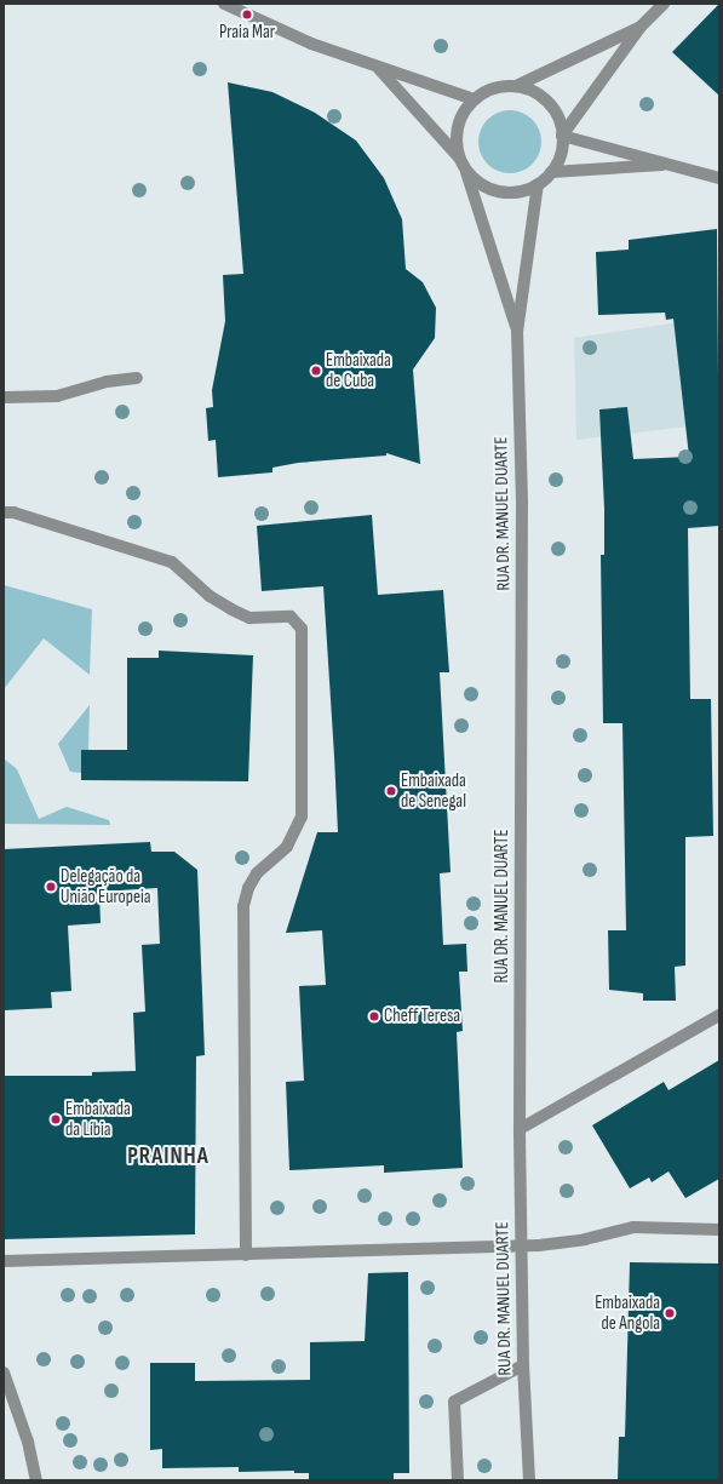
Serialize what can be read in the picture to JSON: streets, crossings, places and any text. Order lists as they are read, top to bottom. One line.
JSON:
{"streets":{"street":["RUA DR. MANUEL DUARTE"]},"districts":["PRAINHA"],"places":["Praia Mar","Embaixada de Cuba","Embaixada de Senegal","Delegação da União Europeia","Cheff Teresa","Embaixada da Líbia","Embaixada de Angola"]}
